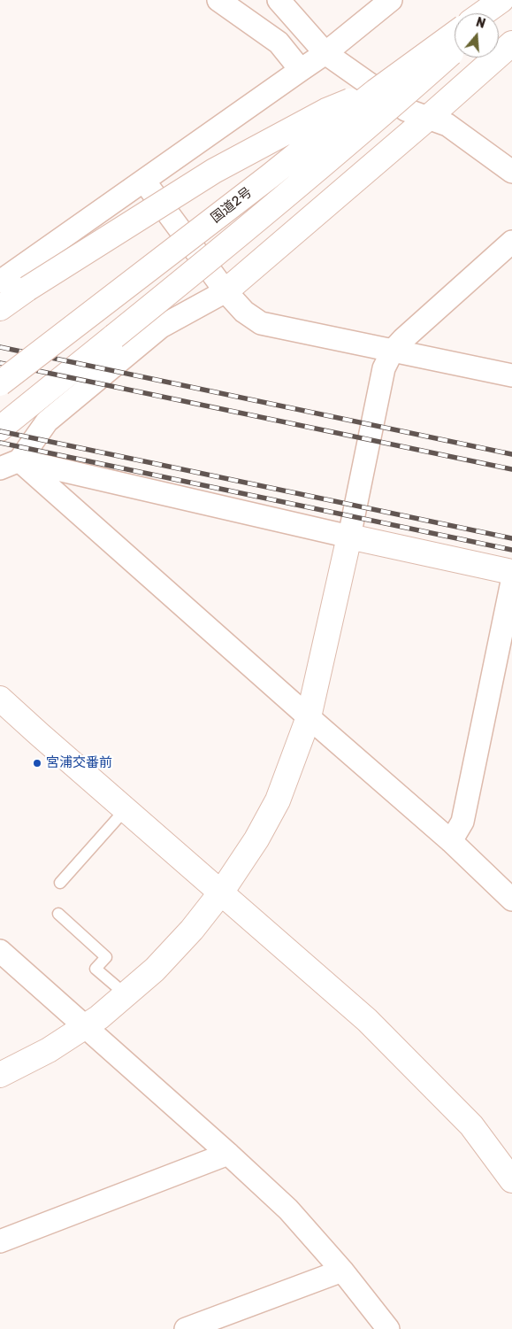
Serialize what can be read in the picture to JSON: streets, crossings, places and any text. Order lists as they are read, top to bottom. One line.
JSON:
{"streets":{"main road":["国道2号"]},"places":["宮浦交番前"],"north":"top"}
